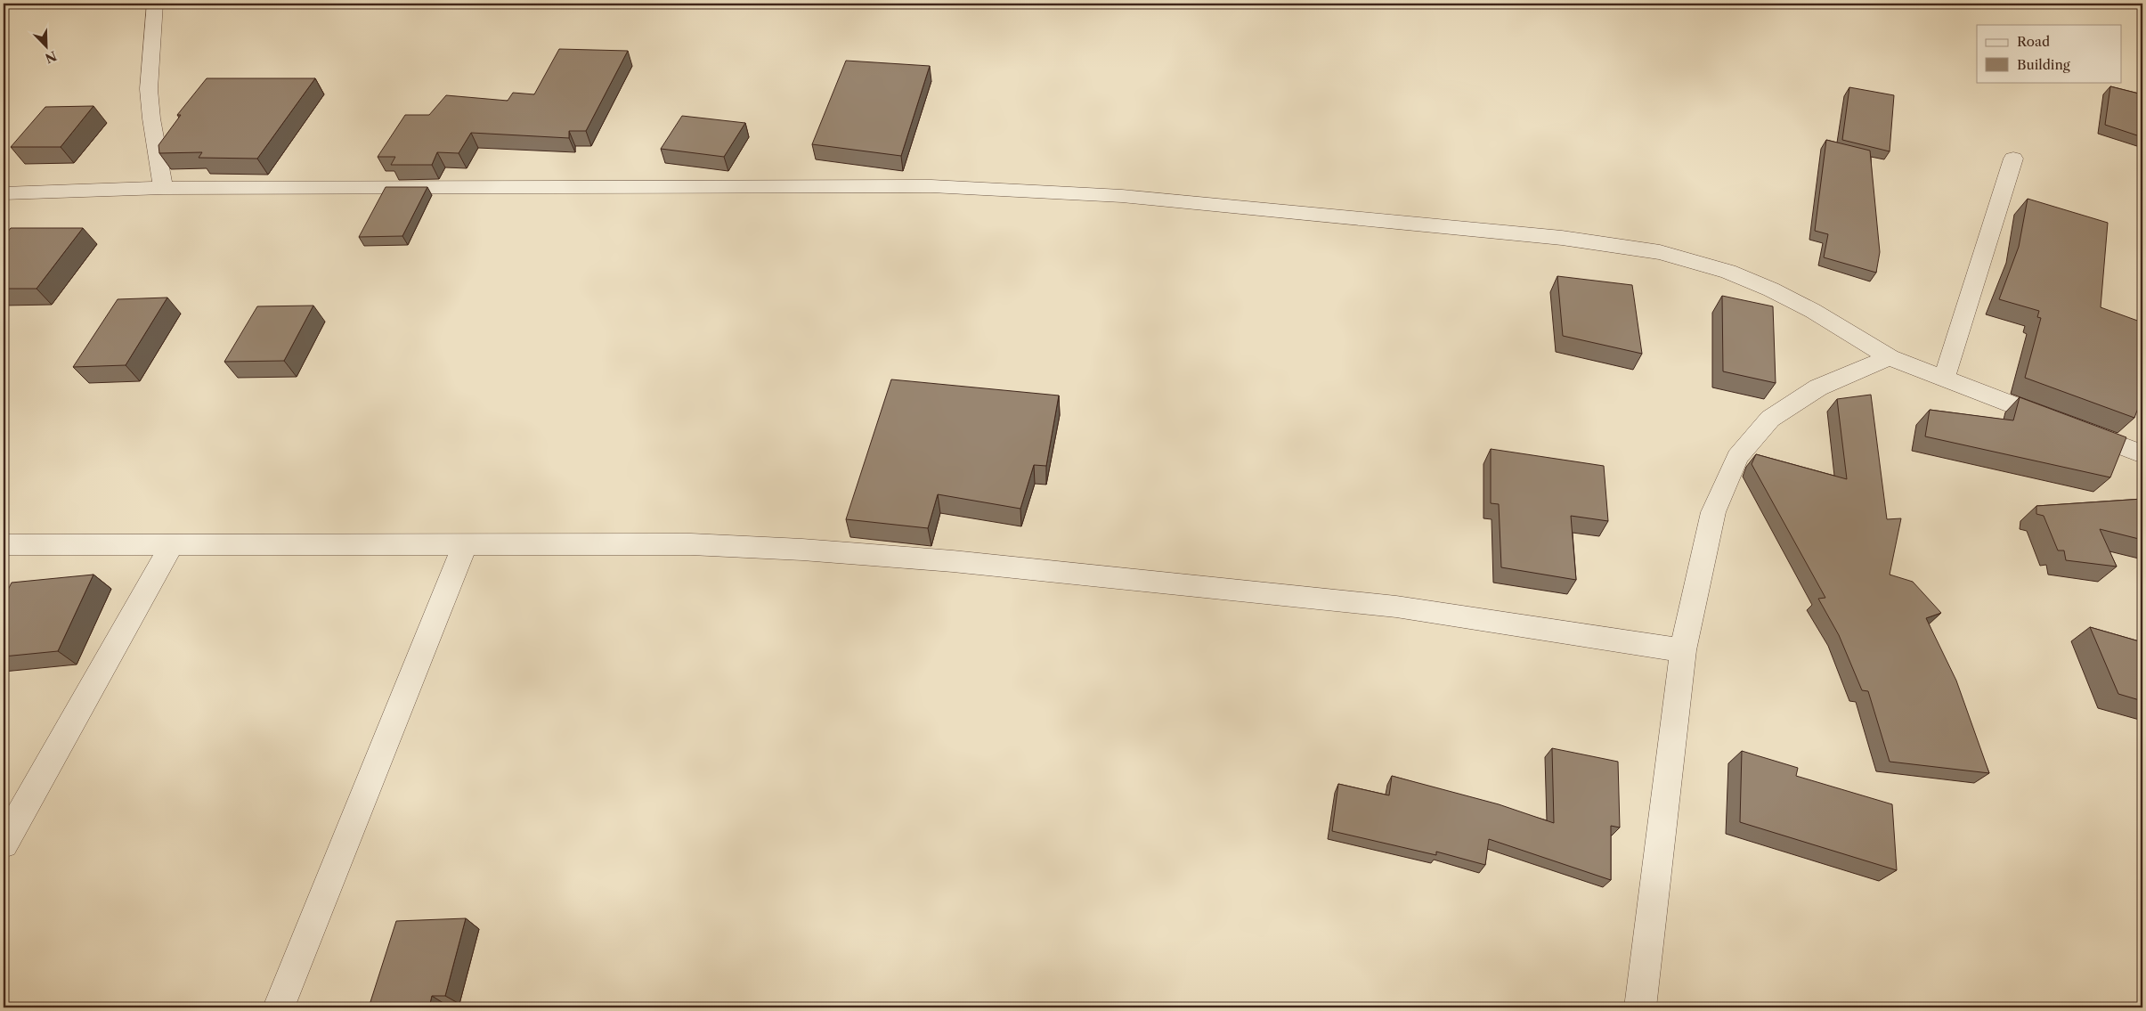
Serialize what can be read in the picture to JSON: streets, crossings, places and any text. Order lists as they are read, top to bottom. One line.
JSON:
{"legend":["Road","Building"],"north":"bottom right"}
